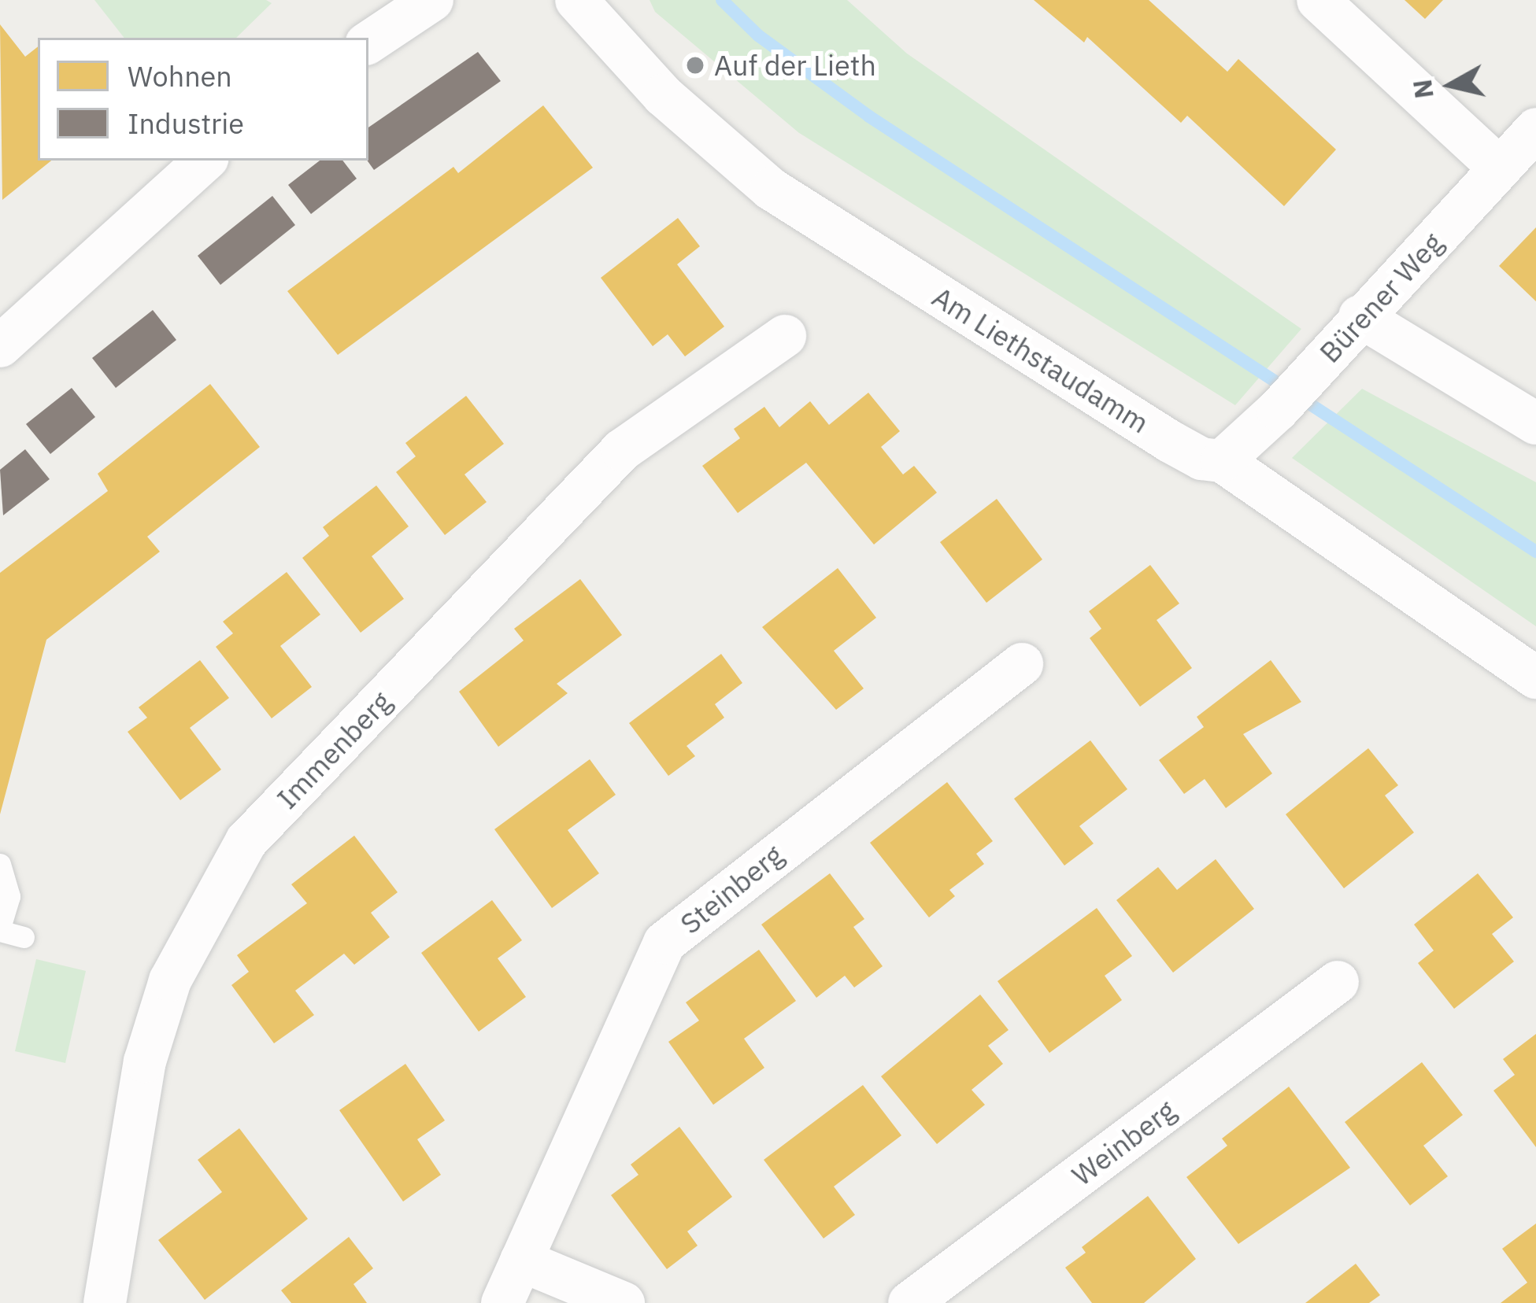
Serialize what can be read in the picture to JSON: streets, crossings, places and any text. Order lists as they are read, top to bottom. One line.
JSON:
{"streets":{"street":["Bürener Weg","Am Liethstaudamm","Immenberg","Steinberg","Weinberg"]},"crossings":[["Bürener Weg","Am Liethstaudamm"]],"places":["Auf der Lieth"],"legend":["Wohnen","Industrie"],"north":"left"}
